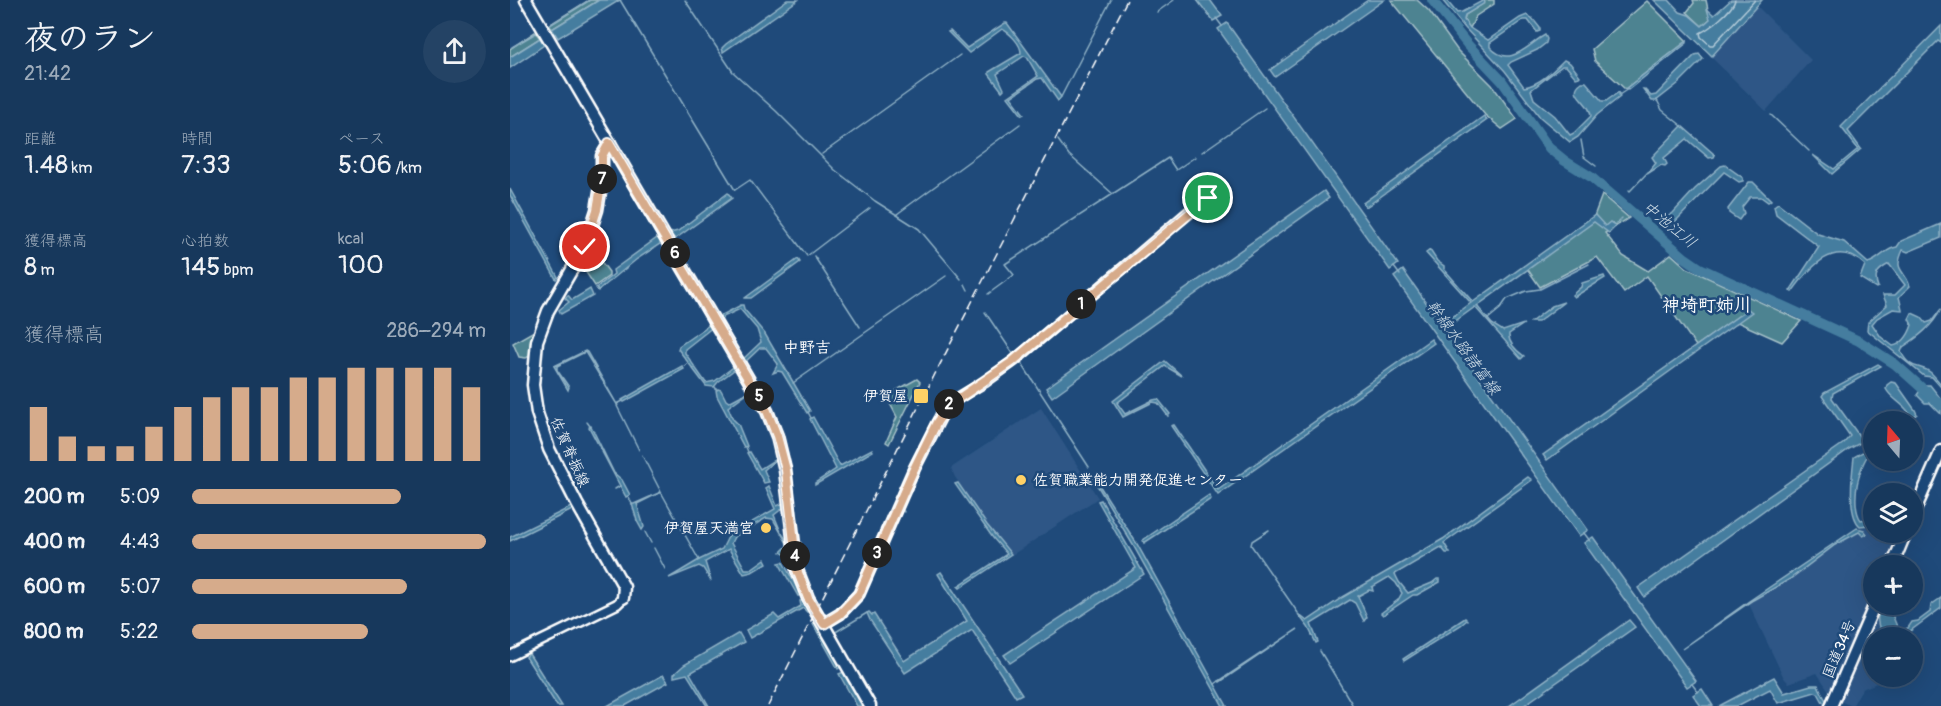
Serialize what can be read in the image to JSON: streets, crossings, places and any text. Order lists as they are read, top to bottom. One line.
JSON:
{"streets":{"main road":["佐賀脊振線","国道34号"]},"districts":["神埼町姉川","中野吉"],"water":["中池江川","幹線水路諸富線"],"places":{"transit":["伊賀屋"],"other":["佐賀職業能力開発促進センター","伊賀屋天満宮"]},"north":"top","page":{"heading":["夜のラン","21:42"],"stats":[["距離","1.48 km"],["時間","7:33"],["ペース","5:06 /km"],["獲得標高","8 m"],["心拍数","145 bpm"],["kcal","100"]],"pins":["7","6","1","5","2","3","4"],"chart":["獲得標高","286–294 m"],"map_buttons":["+","−"],"list":[{"name":"200 m","note":"5:09"},{"name":"400 m","note":"4:43"},{"name":"600 m","note":"5:07"},{"name":"800 m","note":"5:22"}]}}
